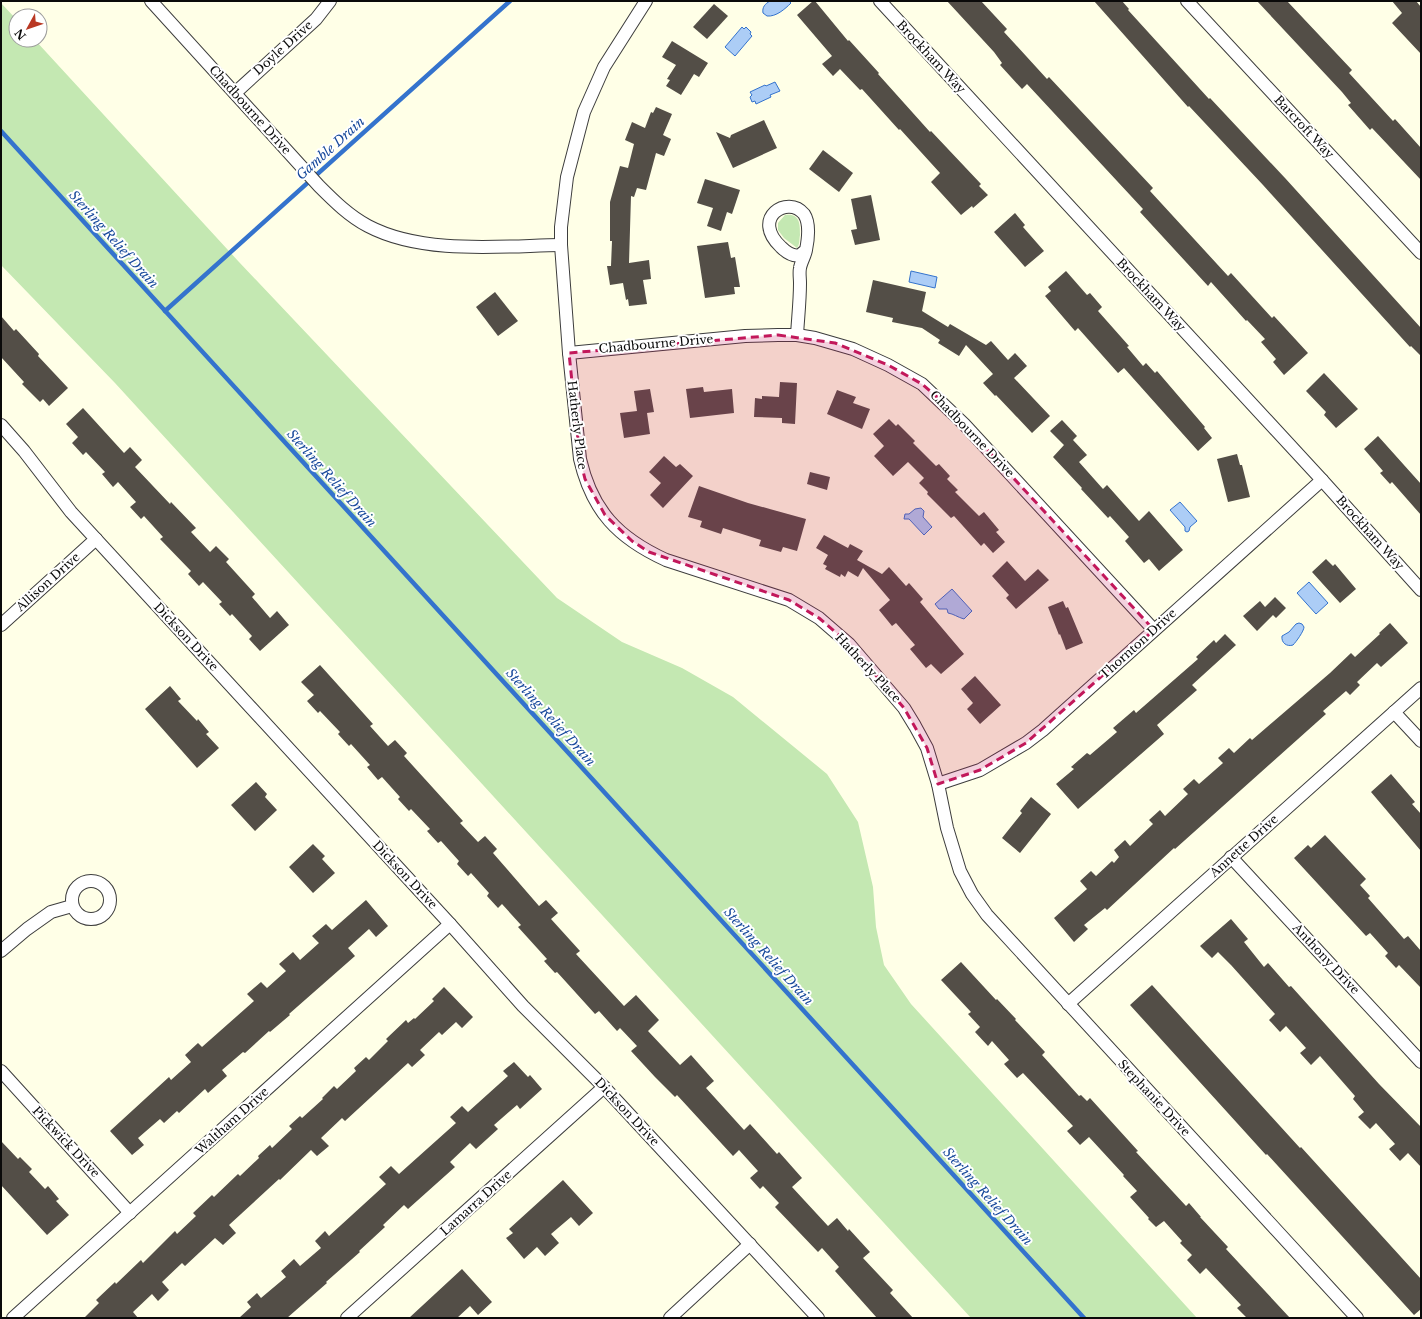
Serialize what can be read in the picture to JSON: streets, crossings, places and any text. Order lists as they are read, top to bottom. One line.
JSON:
{"streets":{"street":["Doyle Drive","Brockham Way","Chadbourne Drive","Barcroft Way","Hatherly Place","Allison Drive","Dickson Drive","Thornton Drive","Annette Drive","Anthony Drive","Stephanie Drive","Waltham Drive","Pickwick Drive","Lamarra Drive"]},"crossings":[["Doyle Drive","Chadbourne Drive"],["Brockham Way","Thornton Drive"],["Chadbourne Drive","Hatherly Place"],["Chadbourne Drive","Thornton Drive"],["Hatherly Place","Thornton Drive"],["Hatherly Place","Stephanie Drive"],["Allison Drive","Dickson Drive"],["Dickson Drive","Waltham Drive"],["Dickson Drive","Lamarra Drive"],["Annette Drive","Anthony Drive"],["Annette Drive","Stephanie Drive"],["Waltham Drive","Pickwick Drive"]],"water":["Gamble Drain","Sterling Relief Drain"],"north":"bottom left"}
